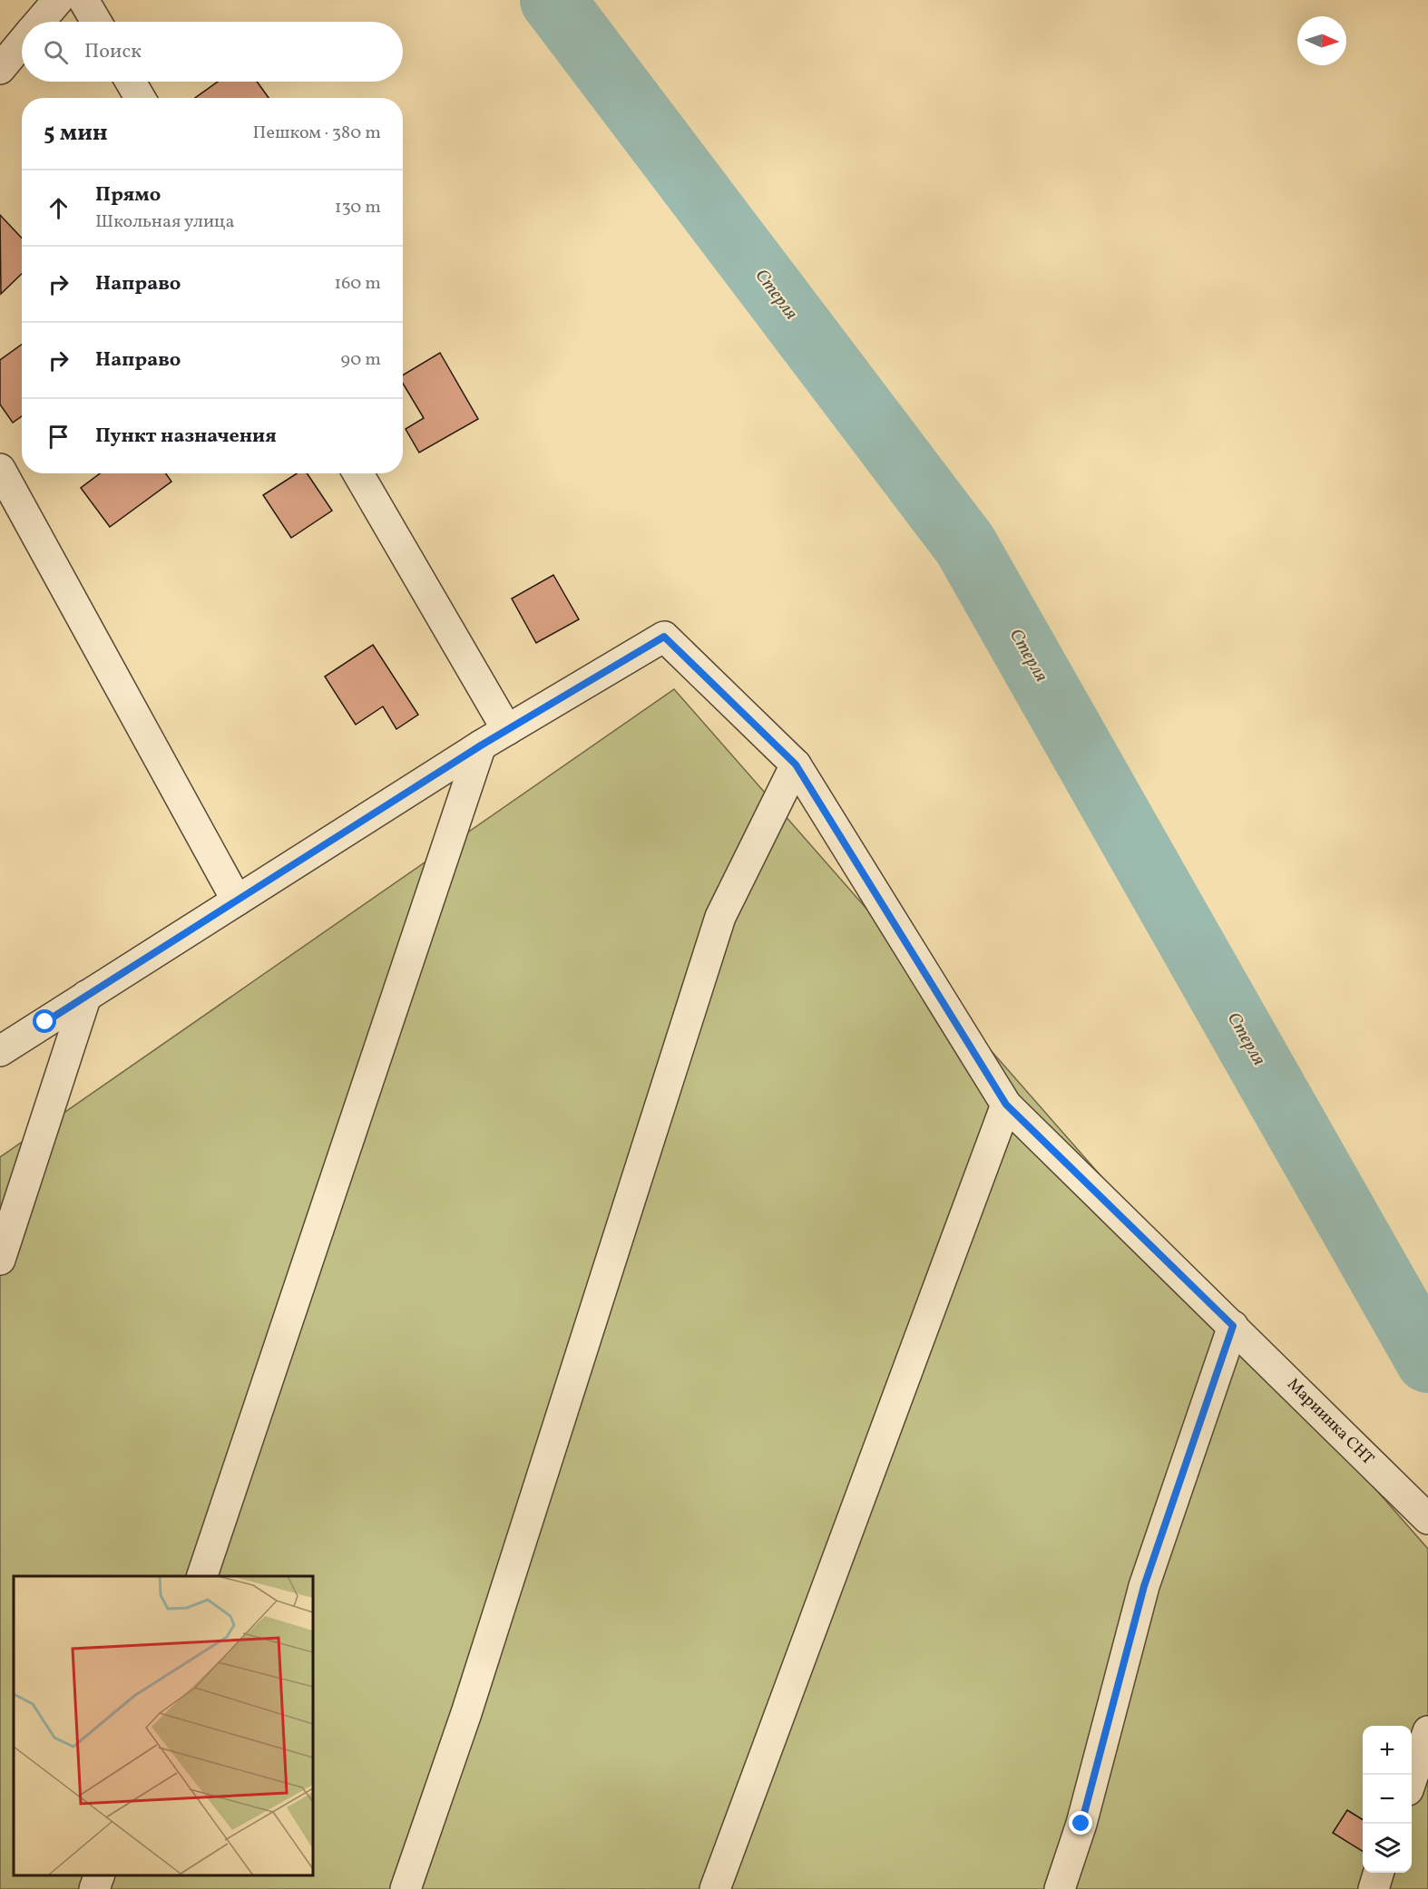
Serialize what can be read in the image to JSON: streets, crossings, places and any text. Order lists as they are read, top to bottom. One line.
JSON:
{"streets":{"street":["Мариинка СНТ"]},"water":["Стерля"],"north":"right","page":{"search":"Поиск","heading":["5 мин","Пешком · 380 m"],"list":[["Прямо","Школьная улица","130 m"],["Направо","160 m"],["Направо","90 m"],"Пункт назначения"],"map_buttons":["+","−"]}}
